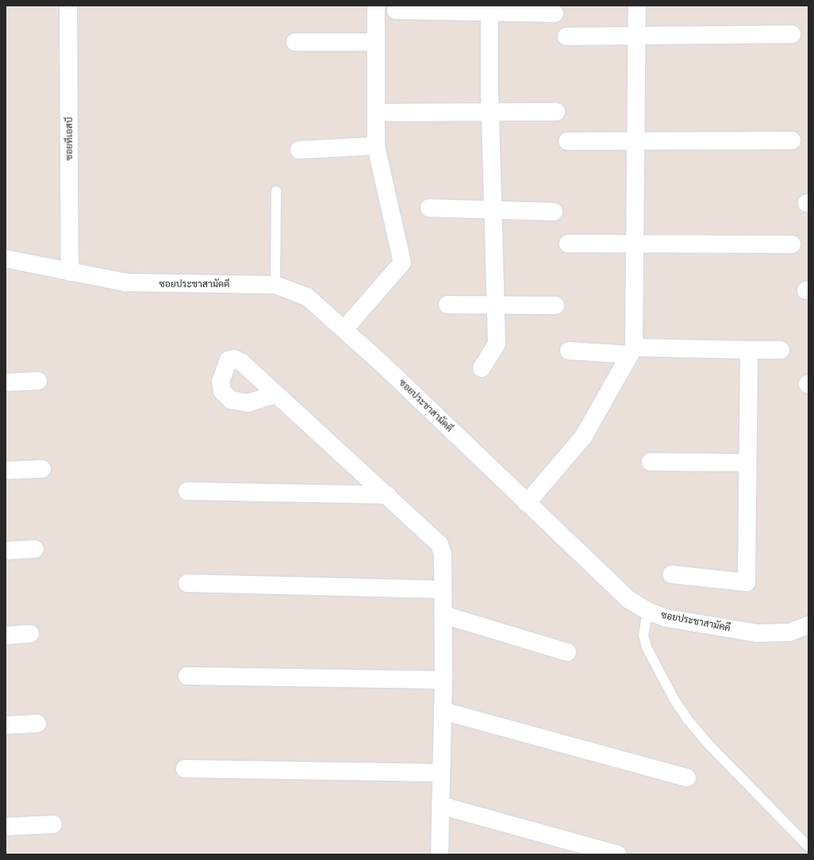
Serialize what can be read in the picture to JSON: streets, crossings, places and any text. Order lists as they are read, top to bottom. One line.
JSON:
{"streets":{"street":["ซอยทีเอสบี","ซอยประชาสามัคคี"]},"crossings":[["ซอยทีเอสบี","ซอยประชาสามัคคี"]]}
